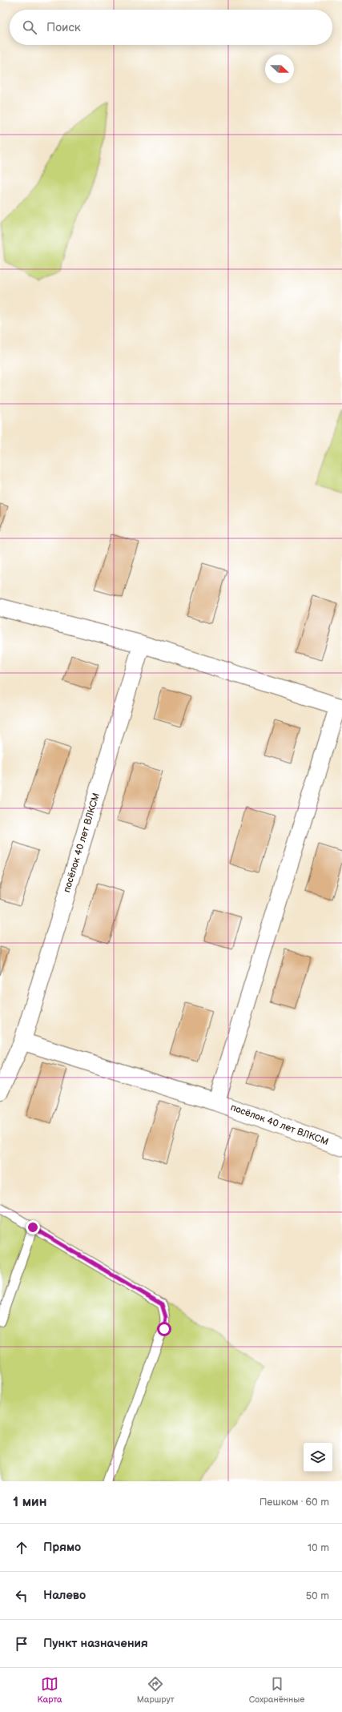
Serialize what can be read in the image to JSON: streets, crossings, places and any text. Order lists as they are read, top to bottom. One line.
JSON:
{"streets":{"street":["посёлок 40 лет ВЛКСМ"]},"north":"right","page":{"search":"Поиск","heading":["1 мин","Пешком · 60 m"],"list":[["Прямо","10 m"],["Налево","50 m"],"Пункт назначения"],"nav":["Карта","Маршрут","Сохранённые"]}}
